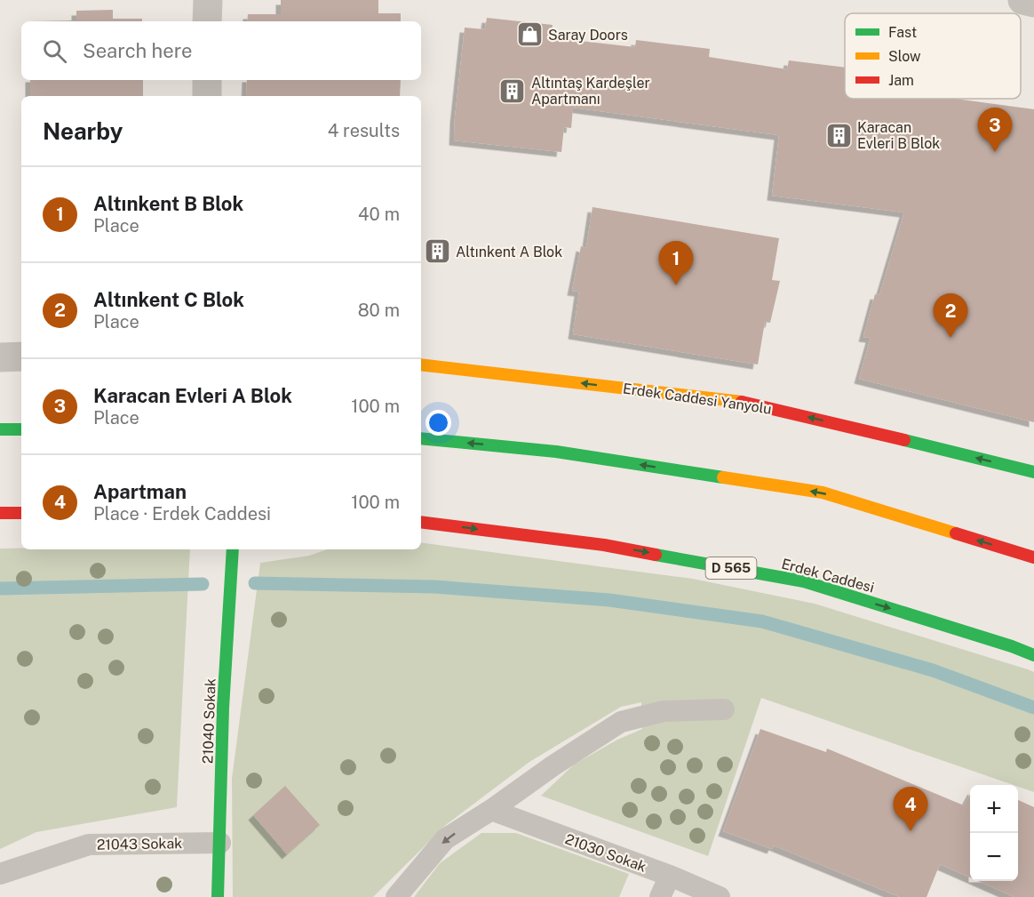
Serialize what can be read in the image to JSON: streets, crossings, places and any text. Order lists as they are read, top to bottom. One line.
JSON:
{"streets":{"main road":["Erdek Caddesi Yanyolu","D 565","Erdek Caddesi","21040 Sokak"],"lane":["21043 Sokak","21030 Sokak"]},"crossings":[["21040 Sokak","21043 Sokak"]],"places":{"shop":["Saray Doors"],"building":["Altıntaş Kardeşler Apartmanı","Karacan Evleri B Blok","Altınkent A Blok"]},"legend":["Fast","Slow","Jam"],"page":{"search":"Search here","heading":["Nearby","4 results"],"pins":["3","1","2","4"],"list":[{"mark":"1","name":"Altınkent B Blok","note":"Place","value":"40 m"},{"mark":"2","name":"Altınkent C Blok","note":"Place","value":"80 m"},{"mark":"3","name":"Karacan Evleri A Blok","note":"Place","value":"100 m"},{"mark":"4","name":"Apartman","note":"Place · Erdek Caddesi","value":"100 m"}],"map_buttons":["+","−"]}}
